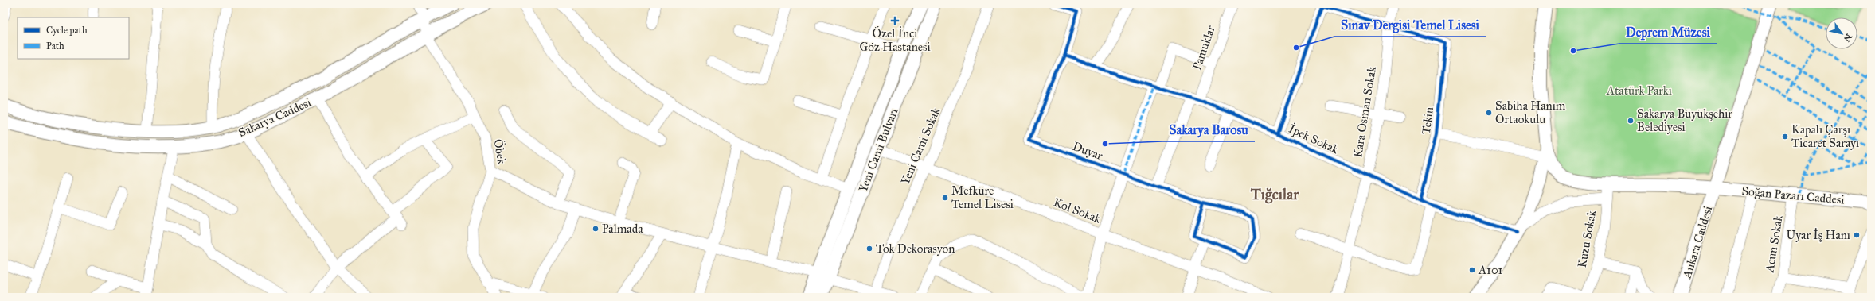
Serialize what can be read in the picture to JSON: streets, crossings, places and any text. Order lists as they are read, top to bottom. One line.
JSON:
{"streets":{"main road":["Sakarya Caddesi","Yeni Cami Bulvarı","Soğan Pazarı Caddesi","Ankara Caddesi"],"street":["Pamuklar","Kara Osman Sokak","Tekin","İpek Sokak","Yeni Cami Sokak","Duyar","Öbek","Kol Sokak","Kuzu Sokak","Acun Sokak"]},"crossings":[["Pamuklar","İpek Sokak"],["Pamuklar","Duyar"],["Kara Osman Sokak","Tekin"],["Kara Osman Sokak","İpek Sokak"],["Sakarya Caddesi","Öbek"],["Tekin","İpek Sokak"],["İpek Sokak","Duyar"],["Yeni Cami Sokak","Kol Sokak"],["Yeni Cami Bulvarı","Kol Sokak"],["Soğan Pazarı Caddesi","Kuzu Sokak"],["Soğan Pazarı Caddesi","Ankara Caddesi"],["Soğan Pazarı Caddesi","Acun Sokak"]],"districts":["Tığcılar"],"parks":["Atatürk Parkı"],"places":{"health":["Özel İnci Göz Hastanesi"],"other":["Sınav Dergisi Temel Lisesi","Deprem Müzesi","Sabiha Hanım Ortaokulu","Sakarya Büyükşehir Belediyesi","Kapalı Çarşı Ticaret Sarayı","Sakarya Barosu","Mefküre Temel Lisesi","Palmada","Uyar İş Hanı","Tok Dekorasyon","A101"]},"legend":["Cycle path","Path"],"north":"bottom right"}
